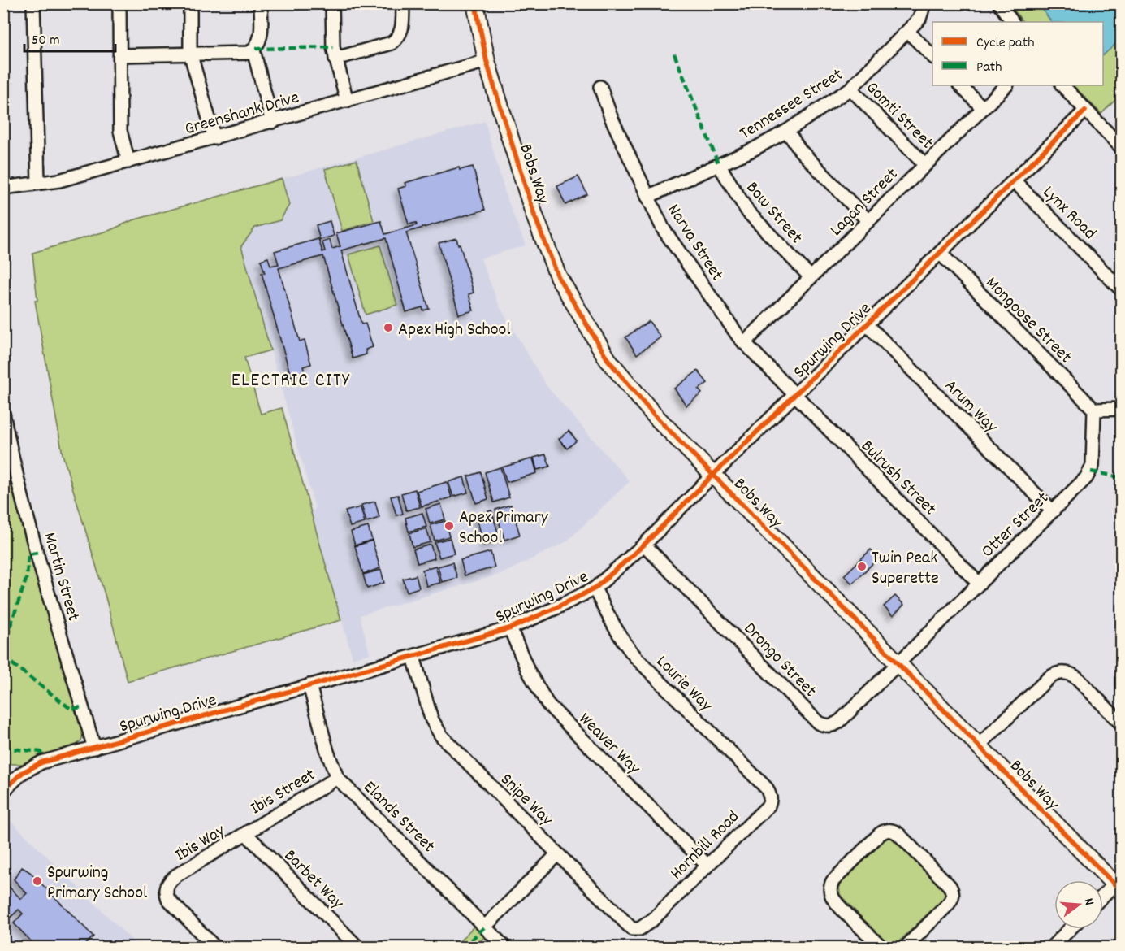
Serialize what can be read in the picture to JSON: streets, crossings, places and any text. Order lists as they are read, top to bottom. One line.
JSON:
{"streets":{"street":["Tennessee Street","Greenshank Drive","Gomti Street","Bobs Way","Lagan Street","Bow Street","Lynx Road","Narva Street","Mongoose Street","Spurwing Drive","Arum Way","Bulrush Street","Otter Street","Martin Street","Drongo Street","Lourie Way","Weaver Way","Ibis Street","Snipe Way","Elands Street","Ibis Way","Hornbill Road","Barbet Way"]},"crossings":[["Tennessee Street","Gomti Street"],["Tennessee Street","Bow Street"],["Tennessee Street","Narva Street"],["Greenshank Drive","Bobs Way"],["Gomti Street","Lagan Street"],["Bobs Way","Spurwing Drive"],["Bobs Way","Otter Street"],["Bobs Way","Drongo Street"],["Lagan Street","Bow Street"],["Lagan Street","Narva Street"],["Lynx Road","Spurwing Drive"],["Narva Street","Spurwing Drive"],["Narva Street","Bulrush Street"],["Mongoose Street","Spurwing Drive"],["Mongoose Street","Otter Street"],["Spurwing Drive","Arum Way"],["Spurwing Drive","Bulrush Street"],["Spurwing Drive","Martin Street"],["Spurwing Drive","Drongo Street"],["Spurwing Drive","Lourie Way"],["Spurwing Drive","Weaver Way"],["Spurwing Drive","Snipe Way"],["Spurwing Drive","Elands Street"],["Arum Way","Otter Street"],["Bulrush Street","Otter Street"],["Otter Street","Drongo Street"],["Lourie Way","Hornbill Road"],["Weaver Way","Hornbill Road"],["Ibis Street","Elands Street"],["Ibis Street","Ibis Way"],["Ibis Street","Barbet Way"],["Snipe Way","Hornbill Road"],["Ibis Way","Barbet Way"]],"districts":["ELECTRIC CITY"],"places":["Apex High School","Apex Primary School","Twin Peak Superette","Spurwing Primary School"],"legend":["Cycle path","Path"],"scale_bar":"50 m","north":"right"}
